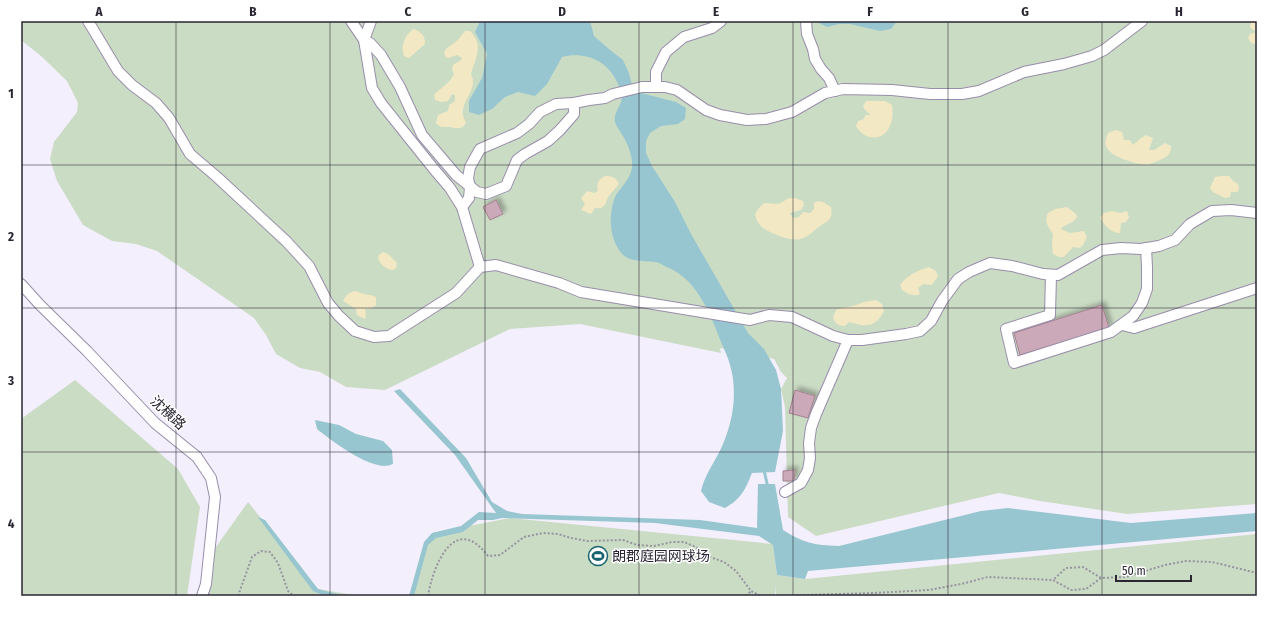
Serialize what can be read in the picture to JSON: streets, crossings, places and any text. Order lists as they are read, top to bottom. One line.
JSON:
{"streets":{"street":["沈横路"]},"places":{"sports":["朗郡庭园网球场"]},"scale_bar":"50 m","grid":{"columns":["A","B","C","D","E","F","G","H"],"rows":["1","2","3","4"]}}
